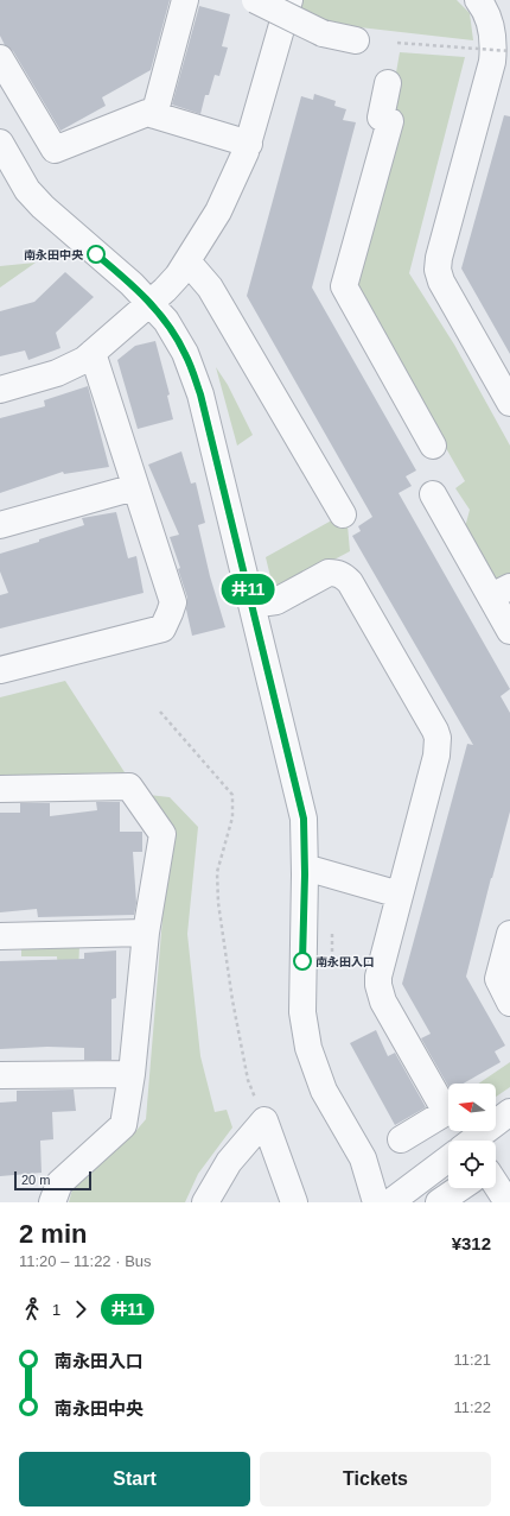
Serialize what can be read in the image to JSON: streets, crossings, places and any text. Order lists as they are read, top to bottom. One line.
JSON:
{"places":["南永田中央","南永田入口"],"lines":["bus line 井11"],"scale_bar":"20 m","north":"left","page":{"on_map":"井11","scale":"20 m","heading":["2 min","11:20 – 11:22 · Bus","¥312"],"legs":["1","井11"],"list":[{"name":"南永田入口","value":"11:21"},{"name":"南永田中央","value":"11:22"}],"buttons":["Start","Tickets"]}}
